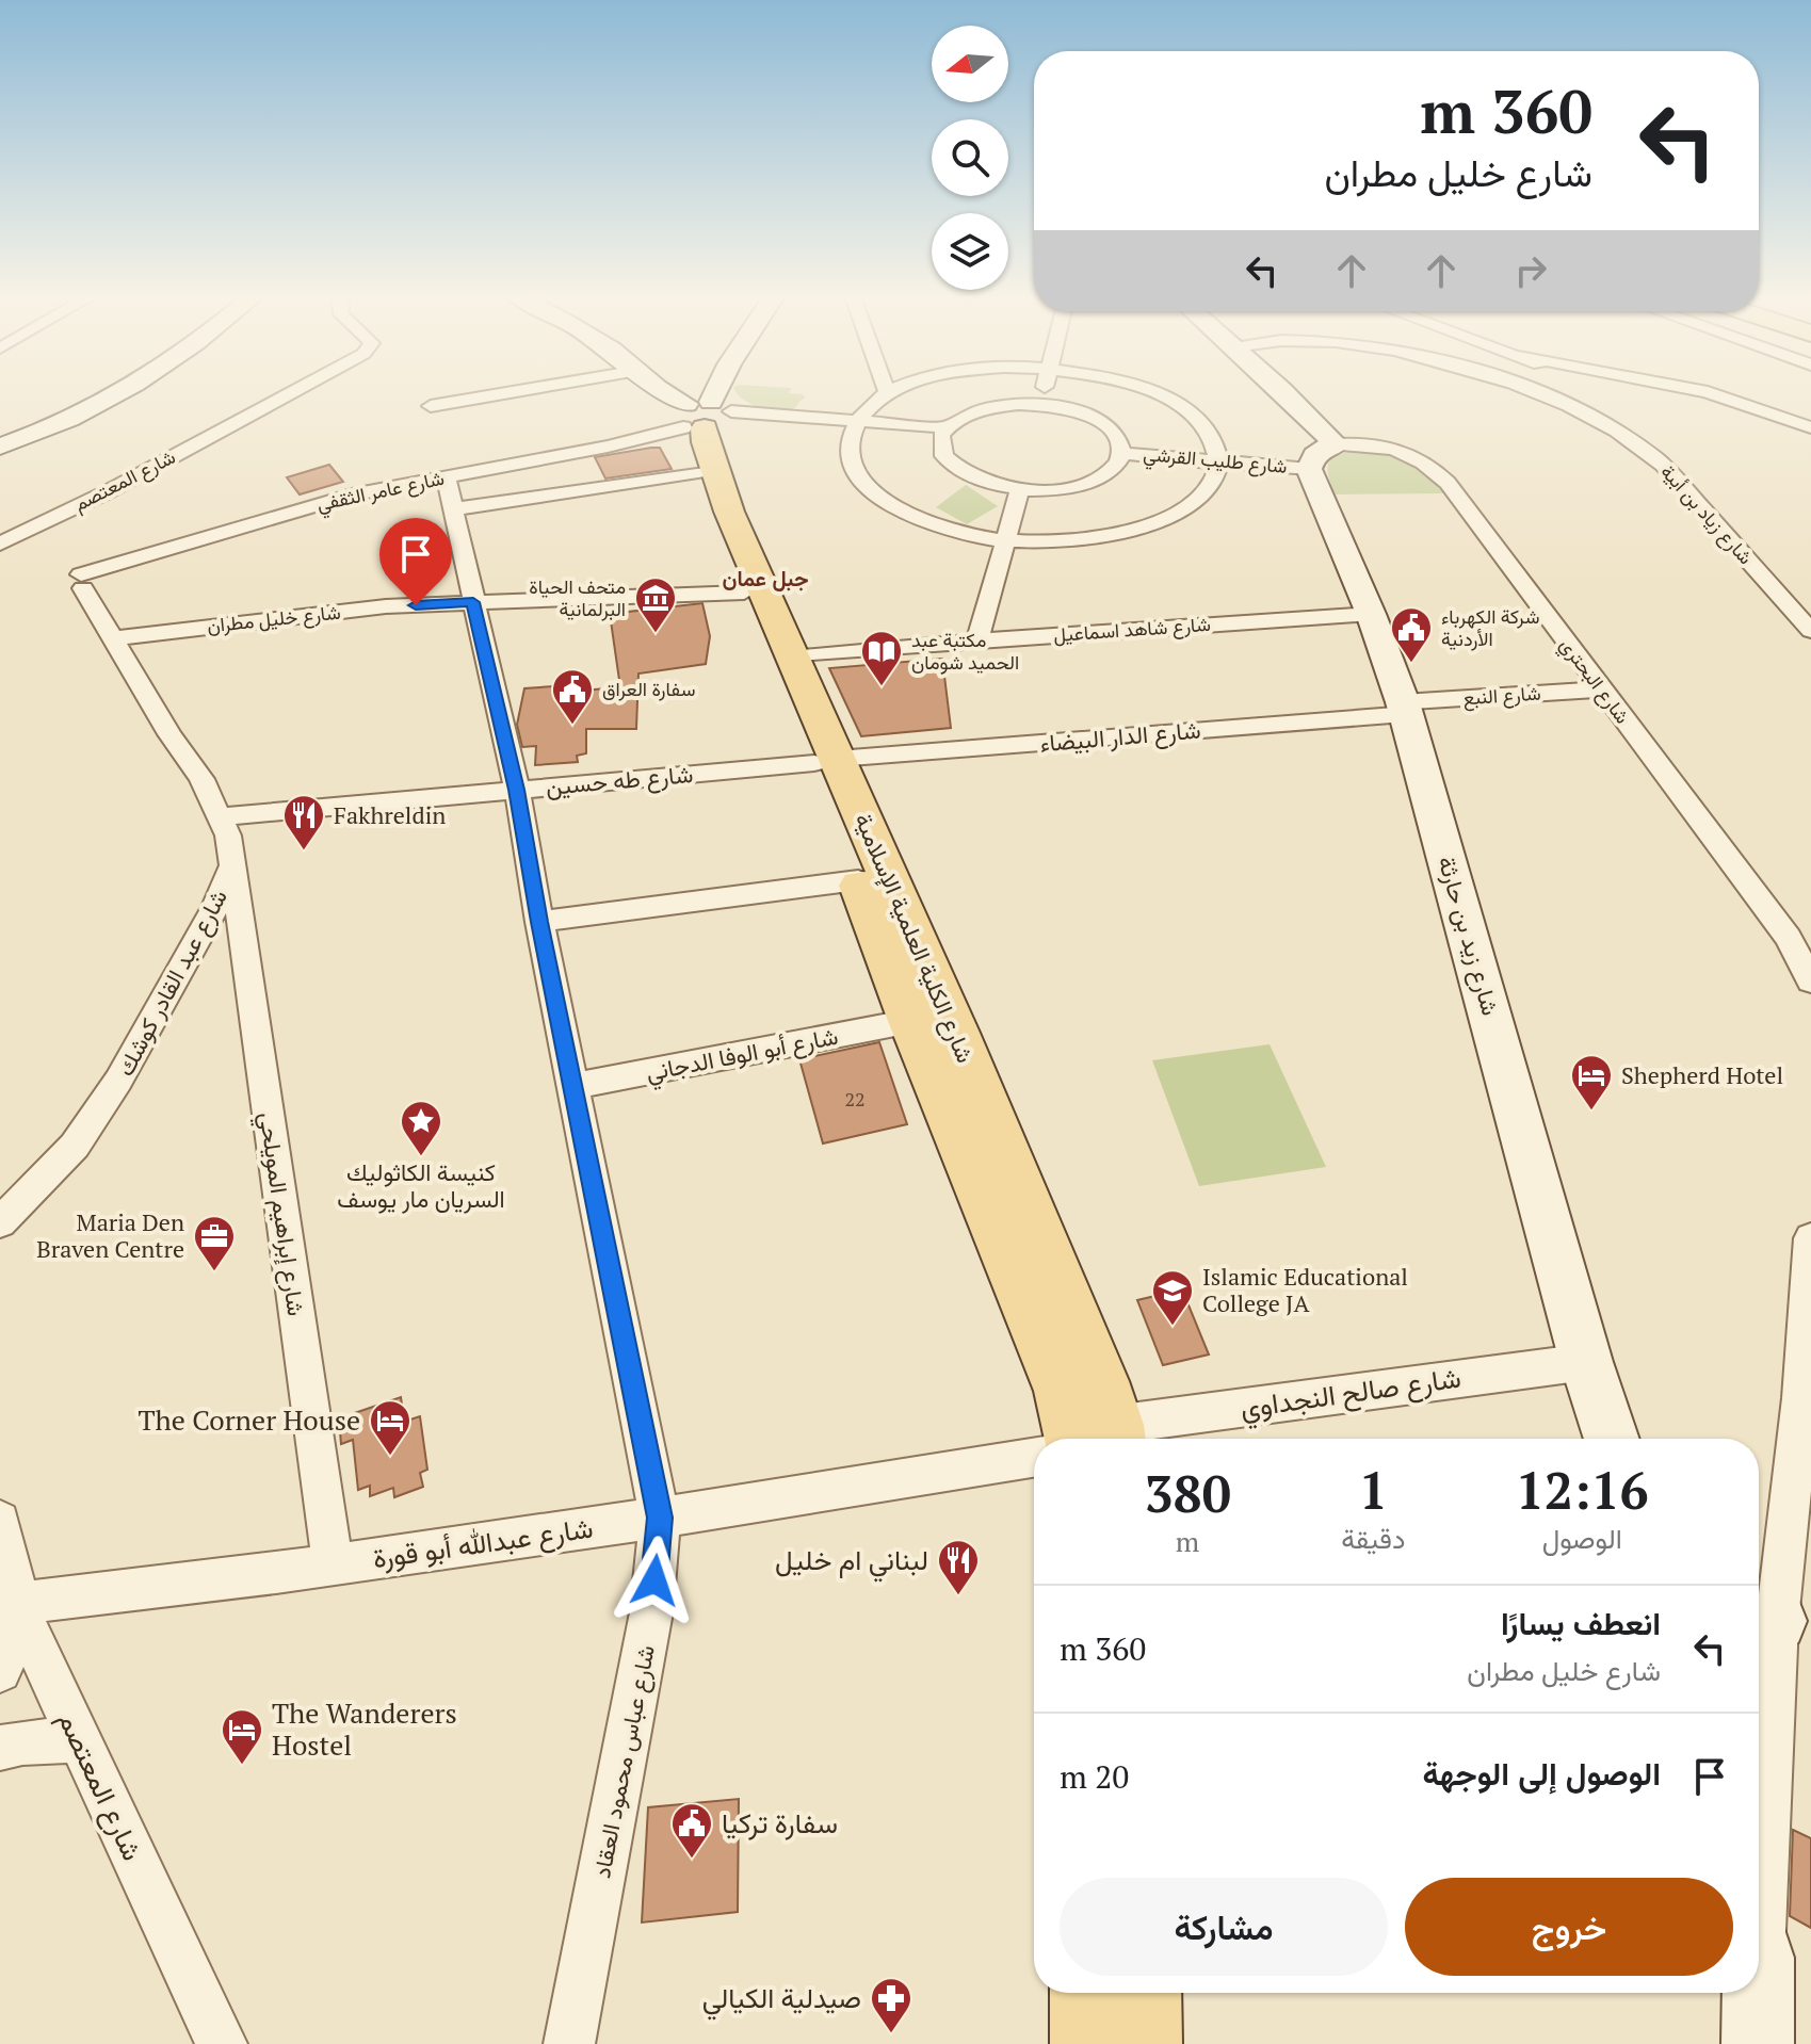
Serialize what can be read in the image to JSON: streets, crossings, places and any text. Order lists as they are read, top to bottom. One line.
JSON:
{"streets":{"main road":["شارع الكلية العلمية الإسلامية"],"street":["شارع طليب القرشي","شارع المعتصم","شارع عامر الثقفي","شارع زياد بن أبية","شارع خليل مطران","شارع شاهد اسماعيل","شارع البحتري","شارع النبع","شارع الدار البيضاء","شارع طه حسين","شارع زيد بن حارثة","شارع عبد القادر كوشك","شارع أبو الوفا الدجاني","شارع إبراهيم المويلحي","شارع صالح النجداوي","شارع عبدالله أبو قورة","شارع عباس محمود العقاد"]},"crossings":[["شارع طليب القرشي","شارع البحتري"],["شارع طليب القرشي","شارع زيد بن حارثة"],["شارع المعتصم","شارع عبدالله أبو قورة"],["شارع عامر الثقفي","شارع الكلية العلمية الإسلامية"],["شارع عامر الثقفي","شارع عبد القادر كوشك"],["شارع عامر الثقفي","شارع عباس محمود العقاد"],["شارع خليل مطران","شارع الكلية العلمية الإسلامية"],["شارع خليل مطران","شارع عبد القادر كوشك"],["شارع خليل مطران","شارع عباس محمود العقاد"],["شارع شاهد اسماعيل","شارع زيد بن حارثة"],["شارع شاهد اسماعيل","شارع الكلية العلمية الإسلامية"],["شارع البحتري","شارع النبع"],["شارع البحتري","شارع زيد بن حارثة"],["شارع النبع","شارع الدار البيضاء"],["شارع النبع","شارع زيد بن حارثة"],["شارع الدار البيضاء","شارع طه حسين"],["شارع الدار البيضاء","شارع زيد بن حارثة"],["شارع الدار البيضاء","شارع الكلية العلمية الإسلامية"],["شارع طه حسين","شارع الكلية العلمية الإسلامية"],["شارع طه حسين","شارع عبد القادر كوشك"],["شارع طه حسين","شارع عباس محمود العقاد"],["شارع زيد بن حارثة","شارع صالح النجداوي"],["شارع الكلية العلمية الإسلامية","شارع أبو الوفا الدجاني"],["شارع الكلية العلمية الإسلامية","شارع صالح النجداوي"],["شارع عبد القادر كوشك","شارع إبراهيم المويلحي"],["شارع أبو الوفا الدجاني","شارع عباس محمود العقاد"],["شارع إبراهيم المويلحي","شارع عبدالله أبو قورة"],["شارع عبدالله أبو قورة","شارع عباس محمود العقاد"]],"districts":["جبل عمان"],"places":{"museum":["متحف الحياة البرلمانية"],"public building":["شركة الكهرباء الأردنية","سفارة العراق","سفارة تركيا"],"library":["مكتبة عبد الحميد شومان"],"restaurant":["Fakhreldin","لبناني ام خليل"],"hotel":["Shepherd Hotel","The Corner House","The Wanderers Hostel"],"place":["كنيسة الكاثوليك السريان مار يوسف"],"office":["Maria Den Braven Centre"],"school or university":["Islamic Educational College JA"],"pharmacy":["صيدلية الكيالي"]},"house_numbers":["22"],"north":"left","page":{"turn":["360 m","شارع خليل مطران"],"eta":["12:16","الوصول","1","دقيقة","380","m"],"list":[{"name":"انعطف يسارًا","note":"شارع خليل مطران","value":"360 m"},{"name":"الوصول إلى الوجهة","value":"20 m"}],"buttons":["خروج","مشاركة"]}}
